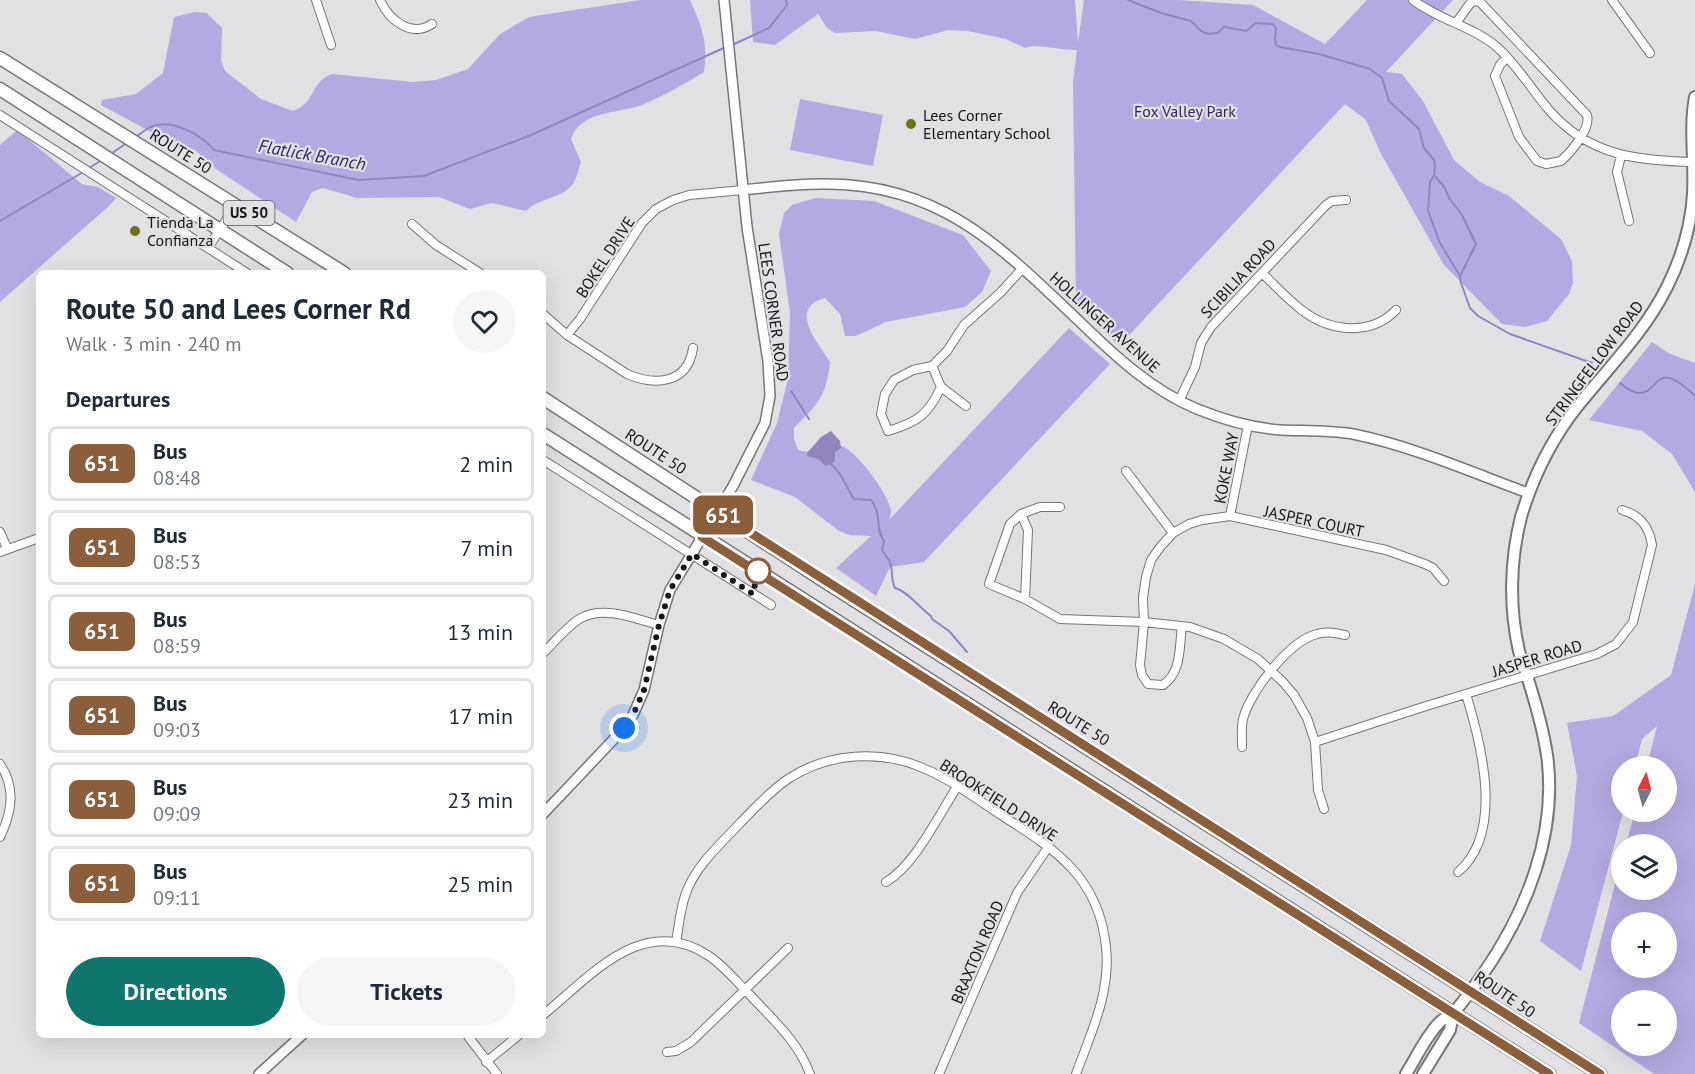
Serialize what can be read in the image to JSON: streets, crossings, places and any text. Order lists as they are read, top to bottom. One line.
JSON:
{"streets":{"highway":["ROUTE 50","US 50"],"main road":["STRINGFELLOW ROAD"],"street":["BOKEL DRIVE","SCIBILIA ROAD","LEES CORNER ROAD","HOLLINGER AVENUE","KOKE WAY","JASPER COURT","JASPER ROAD","BROOKFIELD DRIVE","BRAXTON ROAD"]},"crossings":[["ROUTE 50","LEES CORNER ROAD"],["ROUTE 50","STRINGFELLOW ROAD"],["BOKEL DRIVE","LEES CORNER ROAD"],["BOKEL DRIVE","HOLLINGER AVENUE"],["SCIBILIA ROAD","HOLLINGER AVENUE"],["LEES CORNER ROAD","HOLLINGER AVENUE"],["HOLLINGER AVENUE","STRINGFELLOW ROAD"],["HOLLINGER AVENUE","KOKE WAY"],["STRINGFELLOW ROAD","JASPER ROAD"],["KOKE WAY","JASPER COURT"],["BROOKFIELD DRIVE","BRAXTON ROAD"]],"water":["Flatlick Branch"],"parks":["Fox Valley Park"],"places":["Lees Corner Elementary School","Tienda La Confianza"],"lines":["bus line 651"],"north":"top","page":{"on_map":"651","heading":[["Route 50 and Lees Corner Rd","Walk · 3 min · 240 m"],"Departures"],"list":[{"mark":"651","name":"Bus","note":"08:48","value":"2 min"},{"mark":"651","name":"Bus","note":"08:53","value":"7 min"},{"mark":"651","name":"Bus","note":"08:59","value":"13 min"},{"mark":"651","name":"Bus","note":"09:03","value":"17 min"},{"mark":"651","name":"Bus","note":"09:09","value":"23 min"},{"mark":"651","name":"Bus","note":"09:11","value":"25 min"}],"map_buttons":["+","−"],"buttons":["Directions","Tickets"]}}
